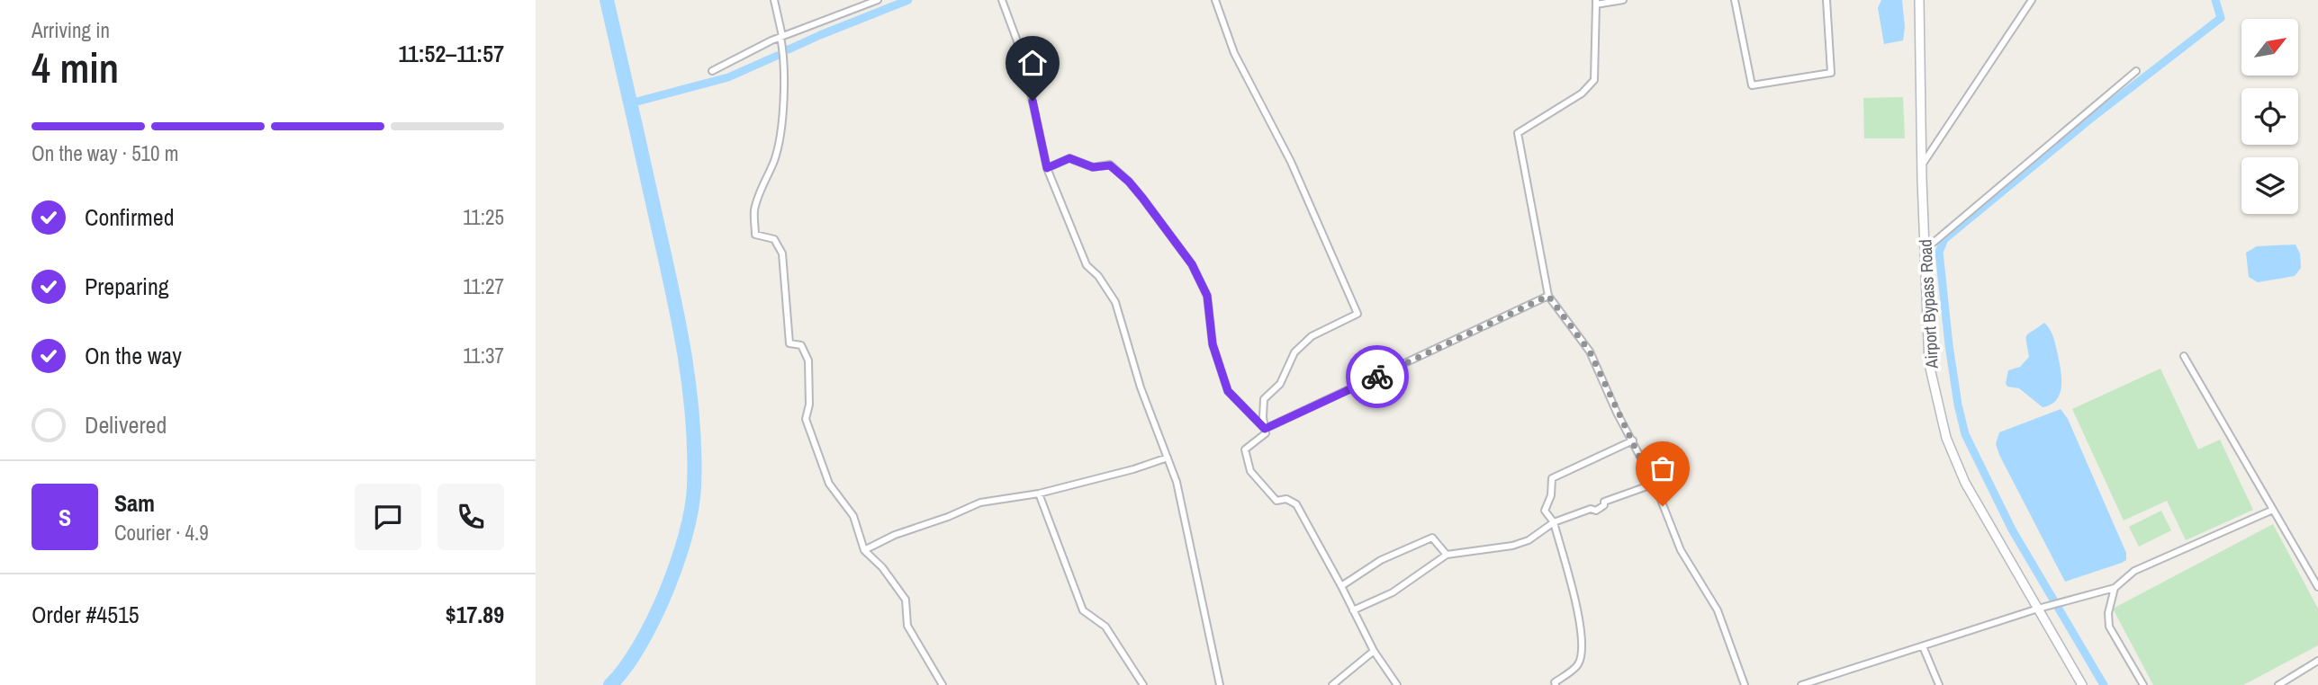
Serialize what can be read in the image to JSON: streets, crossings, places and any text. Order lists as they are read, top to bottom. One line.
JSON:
{"streets":{"street":["Airport Bypass Road"]},"north":"top right","page":{"heading":["4 min","Arriving in","11:52–11:57"],"panel":["Sam","Courier · 4.9","Order #4515","$17.89"],"bar":"On the way · 510 m","list":[["Confirmed","11:25"],["Preparing","11:27"],["On the way","11:37"],"Delivered"],"round":"S"}}
